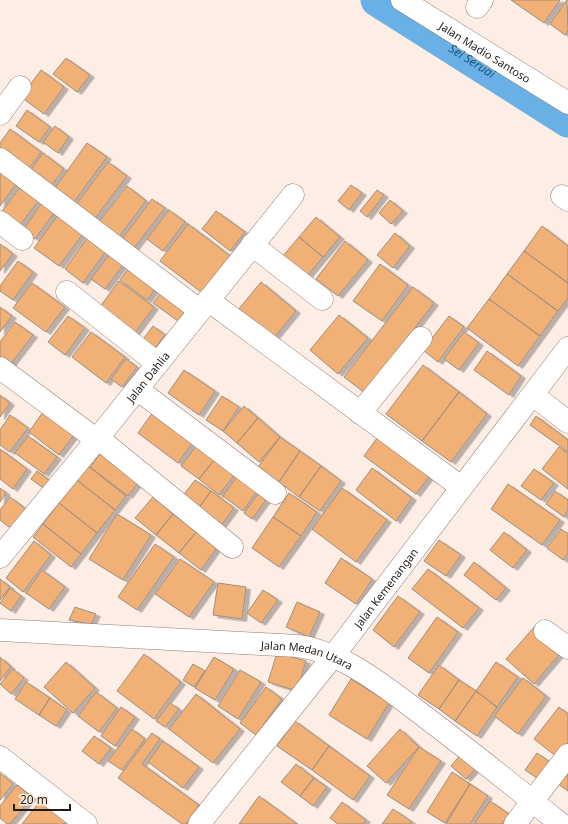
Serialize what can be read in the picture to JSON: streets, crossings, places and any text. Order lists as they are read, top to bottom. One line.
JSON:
{"streets":{"street":["Jalan Madio Santoso","Jalan Dahlia","Jalan Kemenangan","Jalan Medan Utara"]},"crossings":[["Jalan Kemenangan","Jalan Medan Utara"]],"water":["Sei Seruai"],"scale_bar":"20 m"}
